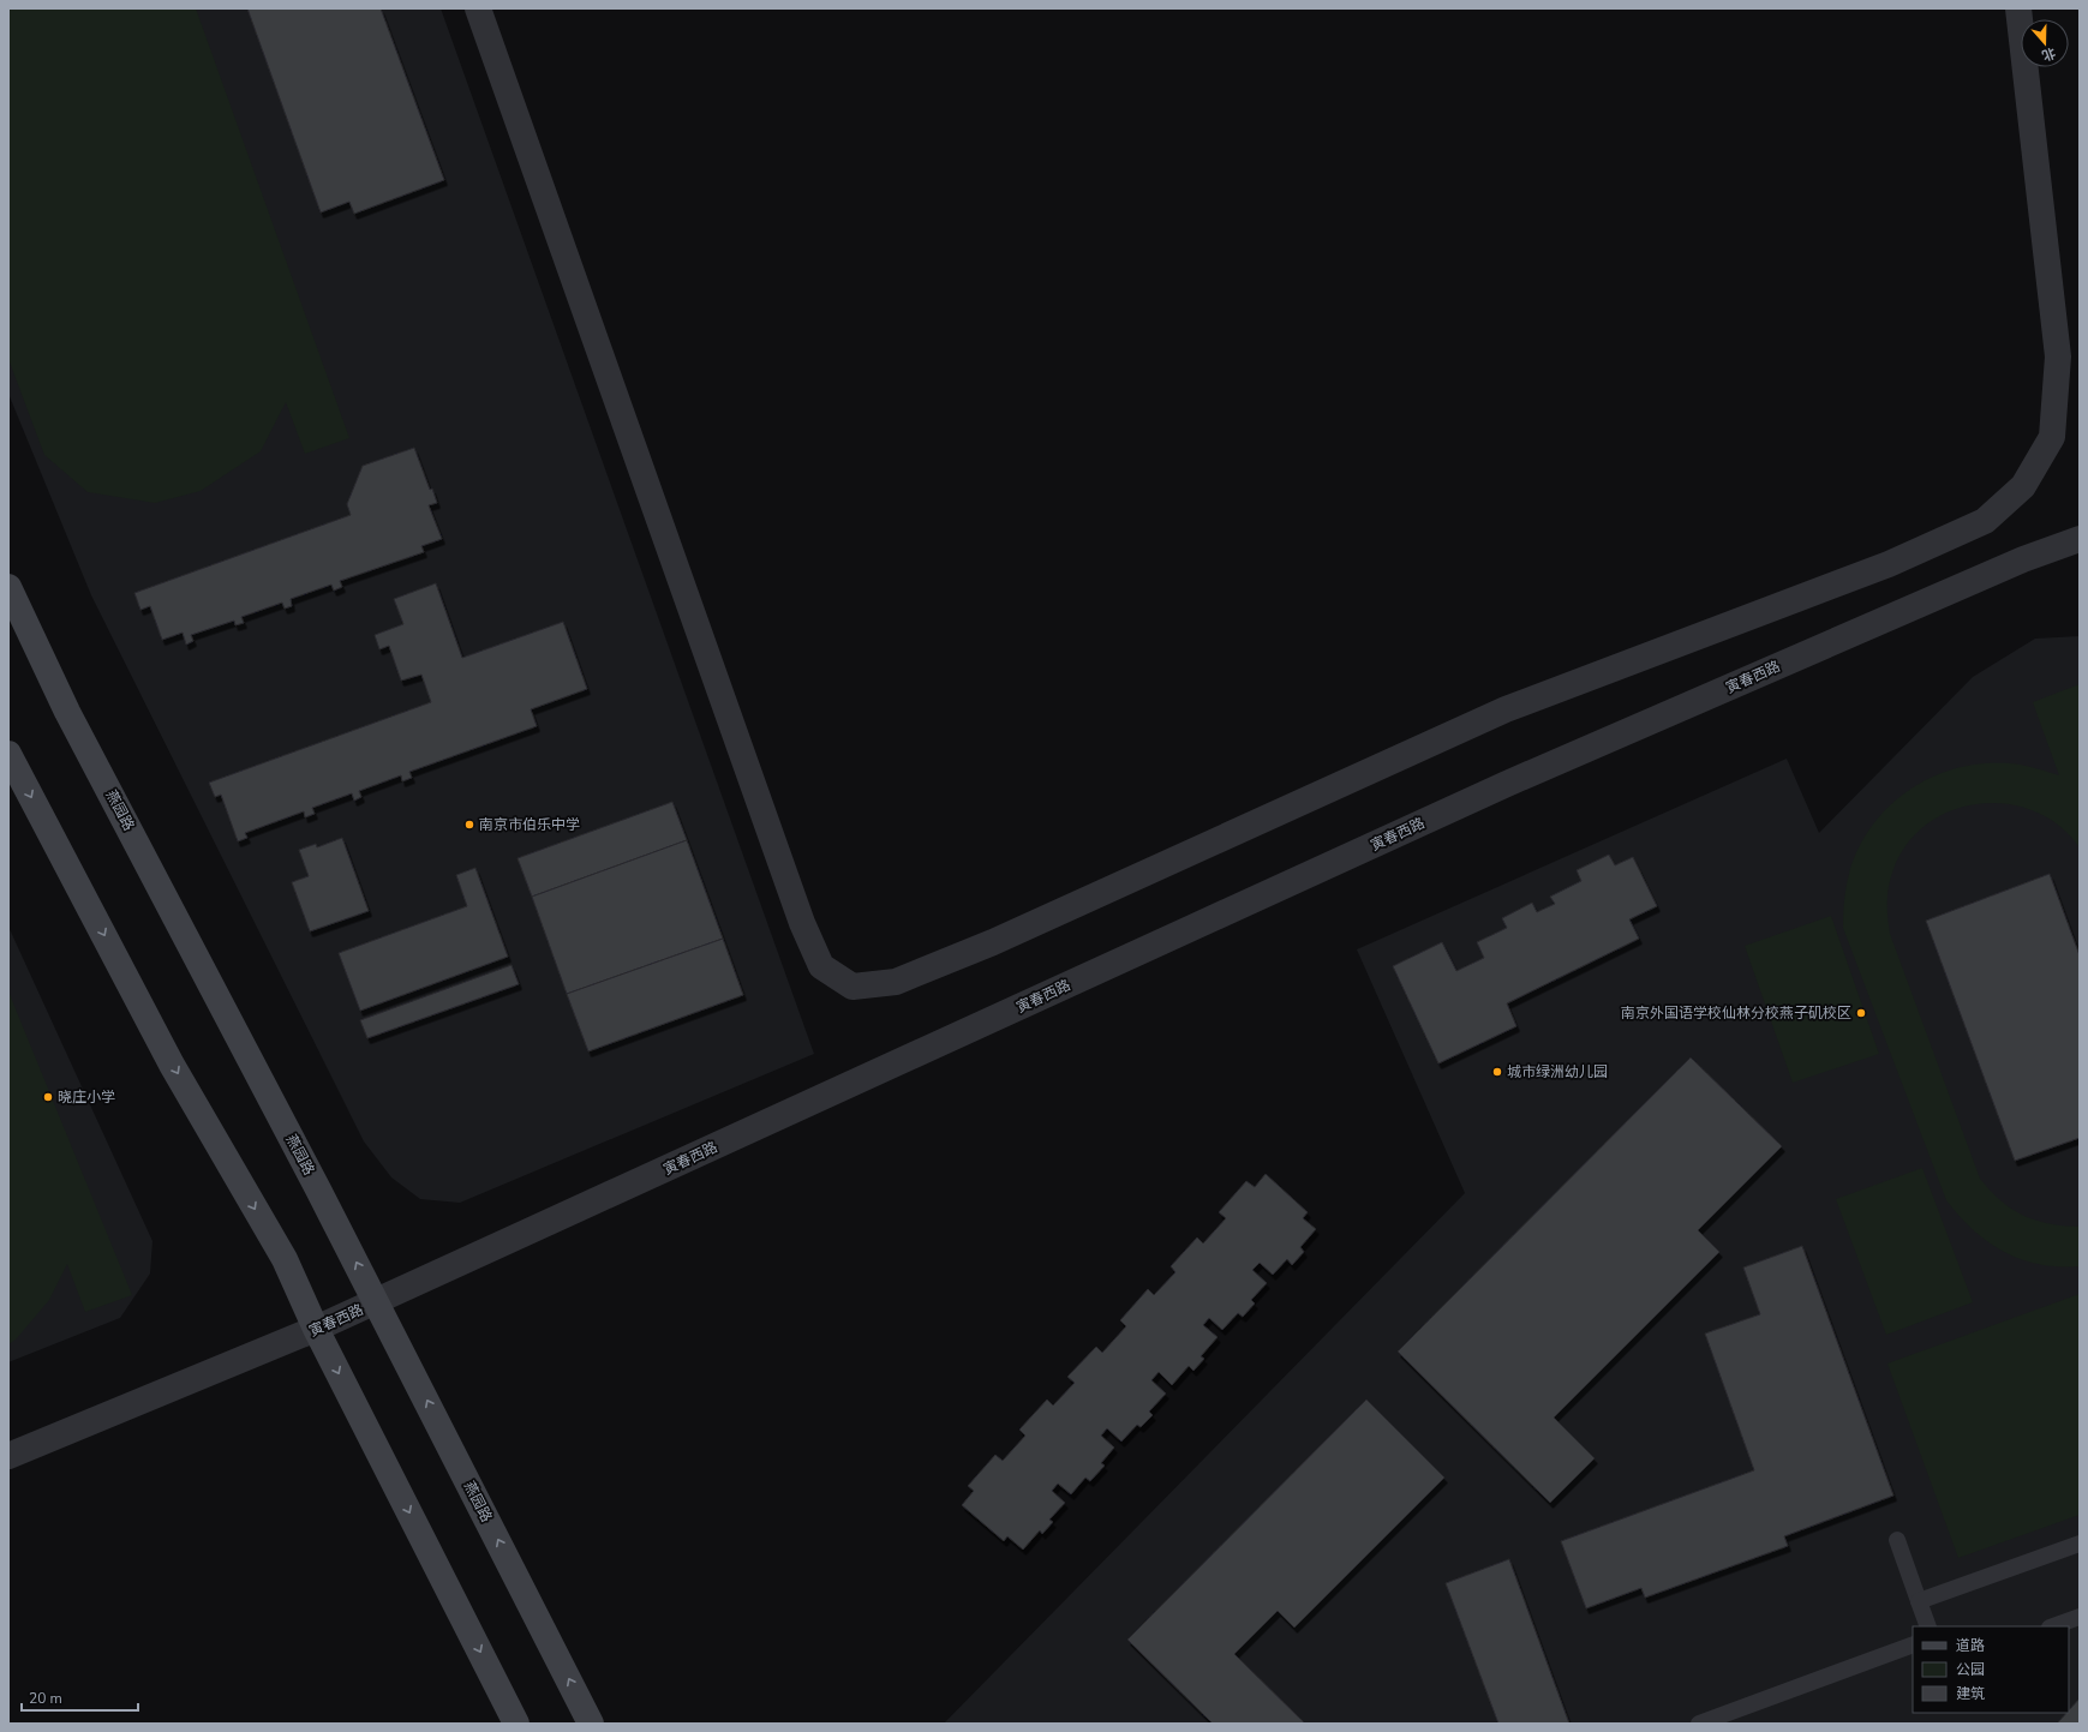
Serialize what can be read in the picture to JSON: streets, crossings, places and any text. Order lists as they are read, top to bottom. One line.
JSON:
{"streets":{"main road":["燕园路"],"street":["寅春西路"]},"crossings":[["寅春西路","燕园路"]],"places":["南京市伯乐中学","南京外国语学校仙林分校燕子矶校区","城市绿洲幼儿园","晓庄小学"],"legend":["道路","公园","建筑"],"scale_bar":"20 m","north":"bottom"}
